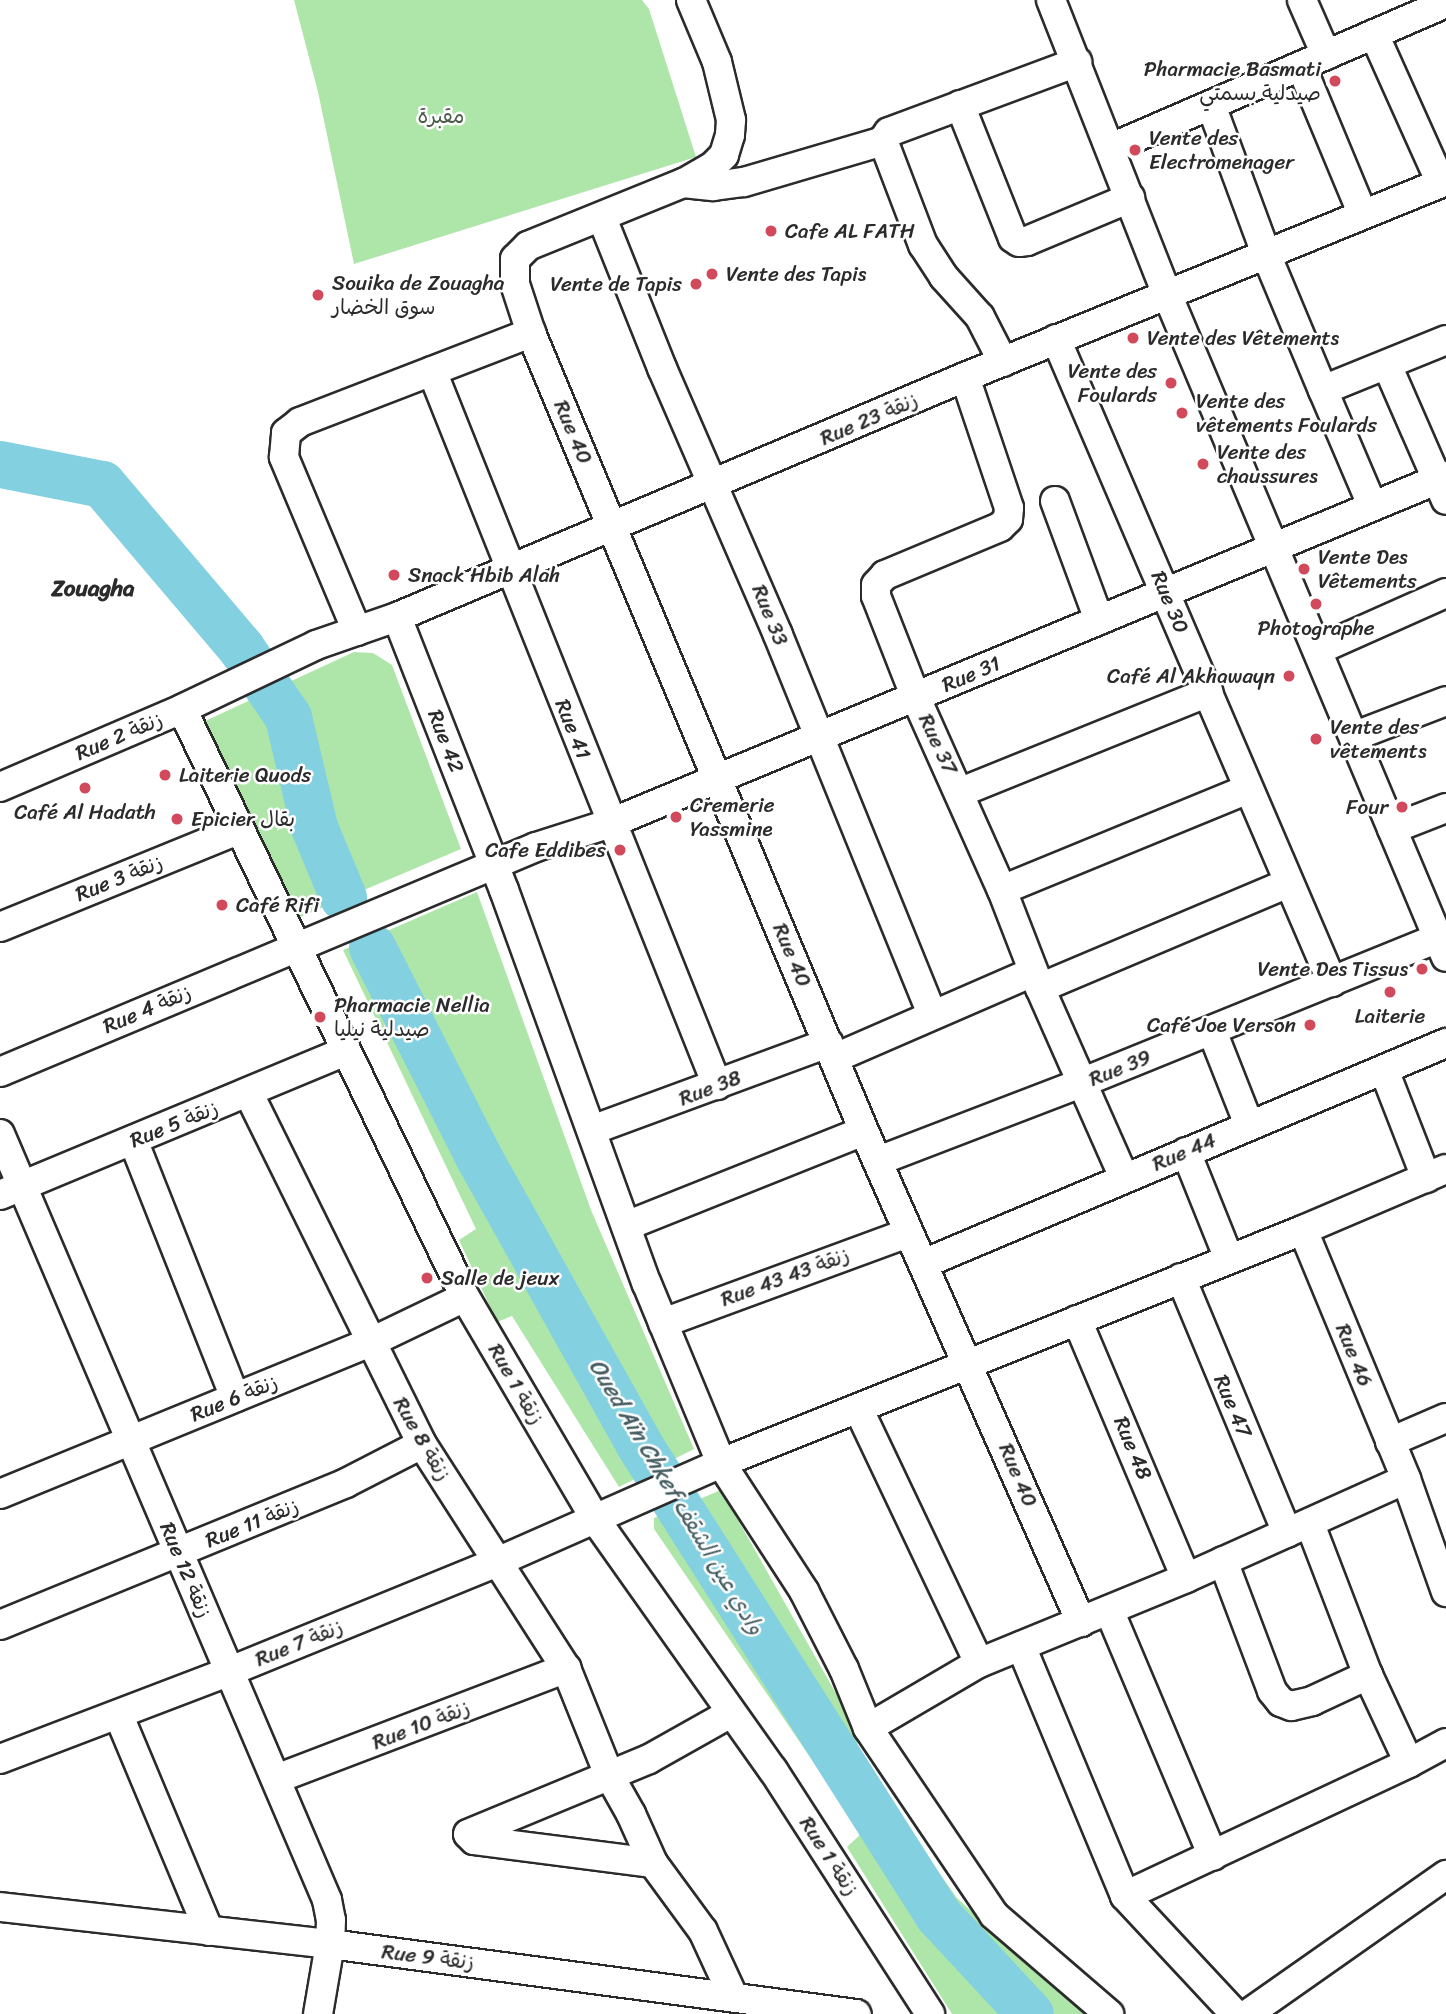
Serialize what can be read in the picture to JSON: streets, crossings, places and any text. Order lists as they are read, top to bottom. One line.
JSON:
{"streets":{"street":["Rue 23 زنقة","Rue 40","Rue 30","Rue 33","Rue 31","Rue 41","Rue 2 زنقة","Rue 42","Rue 37","Rue 3 زنقة","Rue 4 زنقة","Rue 39","Rue 38","Rue 5 زنقة","Rue 44","Rue 43 زنقة 43","Rue 46","Rue 1 زنقة","Rue 6 زنقة","Rue 47","Rue 8 زنقة","Rue 48","Rue 11 زنقة","Rue 12 زنقة","Rue 7 زنقة","Rue 10 زنقة","Rue 9 زنقة"]},"crossings":[["Rue 23 زنقة","Rue 40"],["Rue 23 زنقة","Rue 30"],["Rue 23 زنقة","Rue 33"],["Rue 23 زنقة","Rue 41"],["Rue 23 زنقة","Rue 2 زنقة"],["Rue 23 زنقة","Rue 42"],["Rue 23 زنقة","Rue 37"],["Rue 40","Rue 33"],["Rue 40","Rue 31"],["Rue 40","Rue 39"],["Rue 40","Rue 38"],["Rue 40","Rue 44"],["Rue 40","Rue 43 زنقة 43"],["Rue 40","Rue 7 زنقة"],["Rue 30","Rue 31"],["Rue 30","Rue 39"],["Rue 30","Rue 38"],["Rue 33","Rue 31"],["Rue 33","Rue 38"],["Rue 31","Rue 41"],["Rue 31","Rue 42"],["Rue 31","Rue 37"],["Rue 31","Rue 4 زنقة"],["Rue 41","Rue 38"],["Rue 2 زنقة","Rue 1 زنقة"],["Rue 42","Rue 4 زنقة"],["Rue 42","Rue 38"],["Rue 42","Rue 43 زنقة 43"],["Rue 42","Rue 7 زنقة"],["Rue 37","Rue 39"],["Rue 37","Rue 38"],["Rue 37","Rue 44"],["Rue 3 زنقة","Rue 1 زنقة"],["Rue 4 زنقة","Rue 1 زنقة"],["Rue 5 زنقة","Rue 1 زنقة"],["Rue 5 زنقة","Rue 8 زنقة"],["Rue 5 زنقة","Rue 12 زنقة"],["Rue 46","Rue 7 زنقة"],["Rue 1 زنقة","Rue 6 زنقة"],["Rue 1 زنقة","Rue 7 زنقة"],["Rue 6 زنقة","Rue 8 زنقة"],["Rue 6 زنقة","Rue 12 زنقة"],["Rue 47","Rue 7 زنقة"],["Rue 8 زنقة","Rue 11 زنقة"],["Rue 8 زنقة","Rue 7 زنقة"],["Rue 8 زنقة","Rue 10 زنقة"],["Rue 8 زنقة","Rue 9 زنقة"],["Rue 48","Rue 7 زنقة"],["Rue 11 زنقة","Rue 12 زنقة"],["Rue 12 زنقة","Rue 7 زنقة"],["Rue 12 زنقة","Rue 10 زنقة"],["Rue 12 زنقة","Rue 9 زنقة"]],"districts":["Zouagha"],"water":["Oued Aïn Chkef وادي عين الشقف"],"parks":["مقبرة"],"places":["Pharmacie Basmati صيدلية بسمتي","Vente des Electromenager","Cafe AL FATH","Vente des Tapis","Vente de Tapis","Souika de Zouagha سوق الخضار","Vente des Vêtements","Vente des Foulards","Vente des vêtements Foulards","Vente des chaussures","Vente Des Vêtements","Snack Hbib Alah","Photographe","Café Al Akhawayn","Vente des vêtements","Laiterie Quods","Café Al Hadath","Four","Cremerie Yassmine","Epicier بقال","Cafe Eddibes","Café Rifi","Vente Des Tissus","Laiterie","Pharmacie Nellia صيدلية نيليا","Café Joe Verson","Salle de jeux"]}
